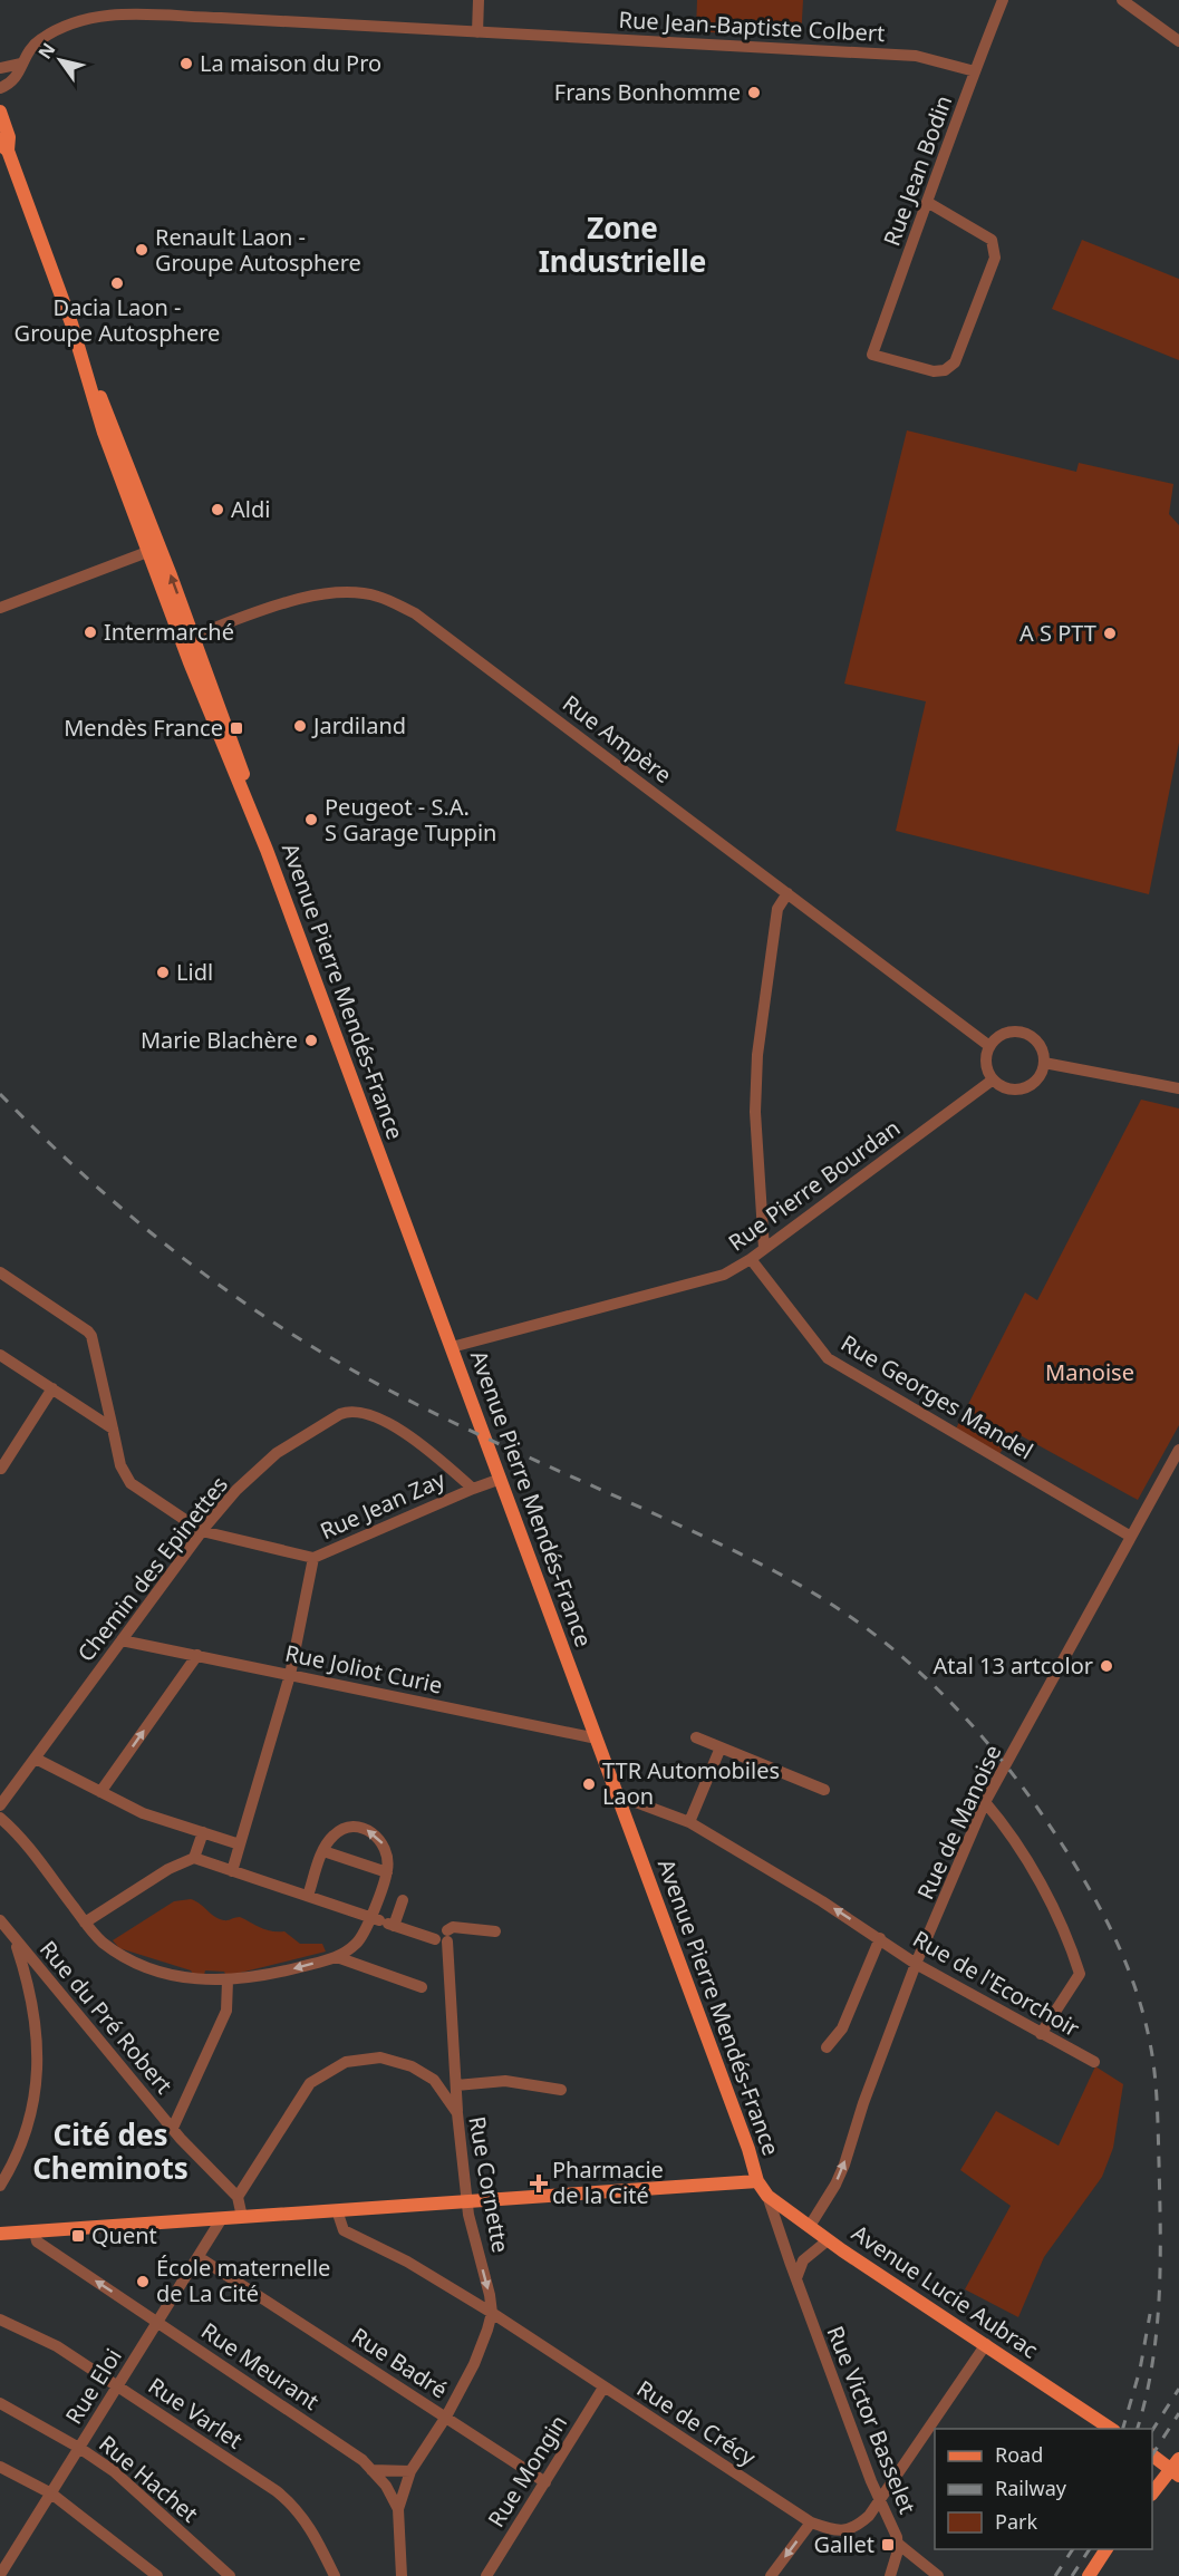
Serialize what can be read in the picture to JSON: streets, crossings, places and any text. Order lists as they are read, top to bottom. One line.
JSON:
{"streets":{"main road":["Avenue Pierre Mendés-France","Avenue Lucie Aubrac"],"street":["Rue Jean-Baptiste Colbert","Rue Jean Bodin","Rue Ampère","Rue Pierre Bourdan","Rue Georges Mandel","Rue Jean Zay","Chemin des Epinettes","Rue Joliot Curie","Rue de Manoise","Rue de l'Ecorchoir","Rue du Pré Robert","Rue Cornette","Rue Badré","Rue Meurant","Rue Eloi","Rue Varlet","Rue Victor Basselet","Rue de Crécy","Rue Mongin","Rue Hachet"]},"crossings":[["Rue Jean-Baptiste Colbert","Rue Jean Bodin"],["Rue Ampère","Avenue Pierre Mendés-France"],["Rue Ampère","Rue Pierre Bourdan"],["Avenue Pierre Mendés-France","Rue Pierre Bourdan"],["Avenue Pierre Mendés-France","Rue Jean Zay"],["Avenue Pierre Mendés-France","Rue Joliot Curie"],["Avenue Pierre Mendés-France","Rue de l'Ecorchoir"],["Avenue Pierre Mendés-France","Avenue Lucie Aubrac"],["Rue Pierre Bourdan","Rue Georges Mandel"],["Rue Georges Mandel","Rue de Manoise"],["Rue Jean Zay","Chemin des Epinettes"],["Chemin des Epinettes","Rue Joliot Curie"],["Rue de Manoise","Rue de l'Ecorchoir"],["Rue de Manoise","Avenue Lucie Aubrac"],["Rue du Pré Robert","Rue Cornette"],["Rue Cornette","Rue de Crécy"],["Avenue Lucie Aubrac","Rue Victor Basselet"],["Avenue Lucie Aubrac","Rue de Crécy"],["Rue Badré","Rue Eloi"],["Rue Badré","Rue Mongin"],["Rue Meurant","Rue Eloi"],["Rue Eloi","Rue Varlet"],["Rue Eloi","Rue Hachet"],["Rue Victor Basselet","Rue de Crécy"],["Rue de Crécy","Rue Mongin"]],"districts":["Zone Industrielle","Cité des Cheminots"],"parks":["Manoise"],"places":{"other":["La maison du Pro","Frans Bonhomme","Renault Laon - Groupe Autosphere","Dacia Laon - Groupe Autosphere","Aldi","Intermarché","A S PTT","Jardiland","Peugeot - S.A. S Garage Tuppin","Lidl","Marie Blachère","Atal 13 artcolor","TTR Automobiles Laon","École maternelle de La Cité"],"transit":["Mendès France","Quent","Gallet"],"health":["Pharmacie de la Cité"]},"legend":["Road","Railway","Park"],"north":"top left"}
